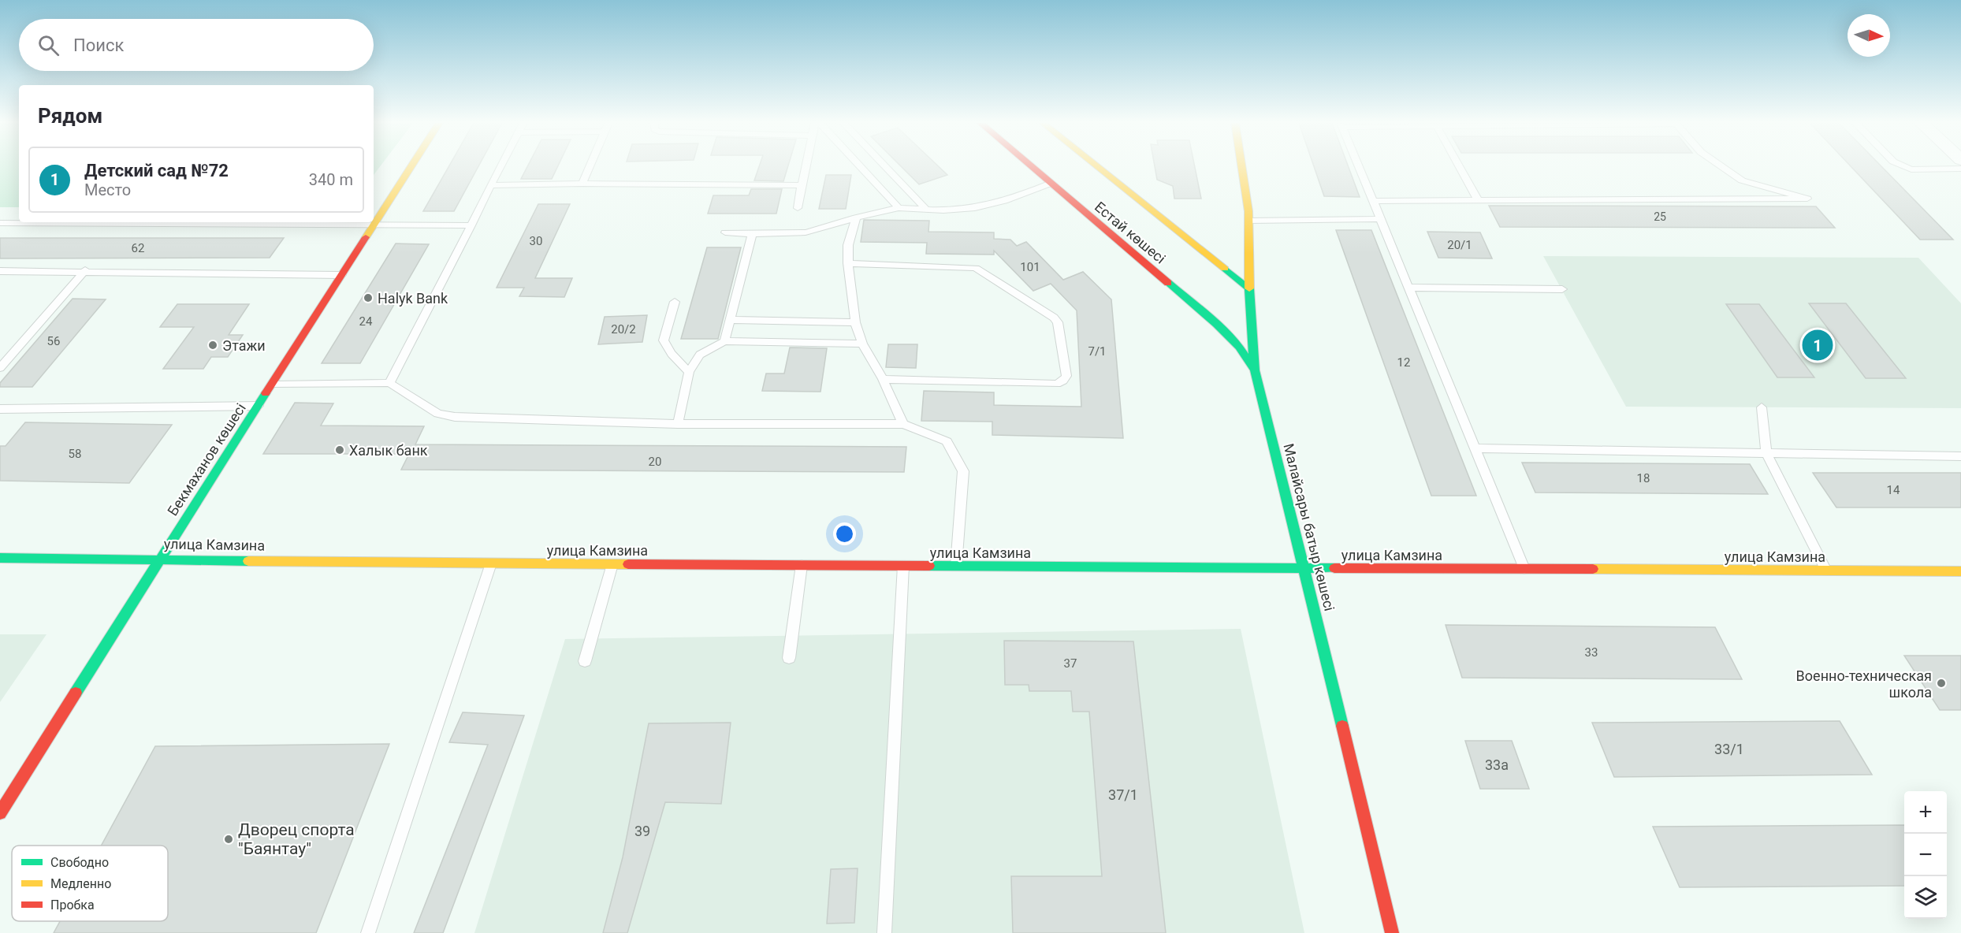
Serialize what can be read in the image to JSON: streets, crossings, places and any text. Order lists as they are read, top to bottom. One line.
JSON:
{"streets":{"main road":["Естай көшесі","Бекмаханов көшесі","Малайсары батыр көшесі","улица Камзина"]},"crossings":[["Естай көшесі","Малайсары батыр көшесі"],["Бекмаханов көшесі","улица Камзина"],["Малайсары батыр көшесі","улица Камзина"]],"places":["Halyk Bank","Этажи","Халык банк","Военно-техническая школа","Дворец спорта \"Баянтау\""],"house_numbers":["25","30","20/1","62","101","24","20/2","56","7/1","12","58","20","18","14","33","37","33/1","33а","37/1","39"],"legend":["Свободно","Медленно","Пробка"],"north":"right","page":{"search":"Поиск","heading":"Рядом","list":[{"mark":"1","name":"Детский сад №72","note":"Место","value":"340 m"}],"pins":"1","map_buttons":["+","−"]}}
